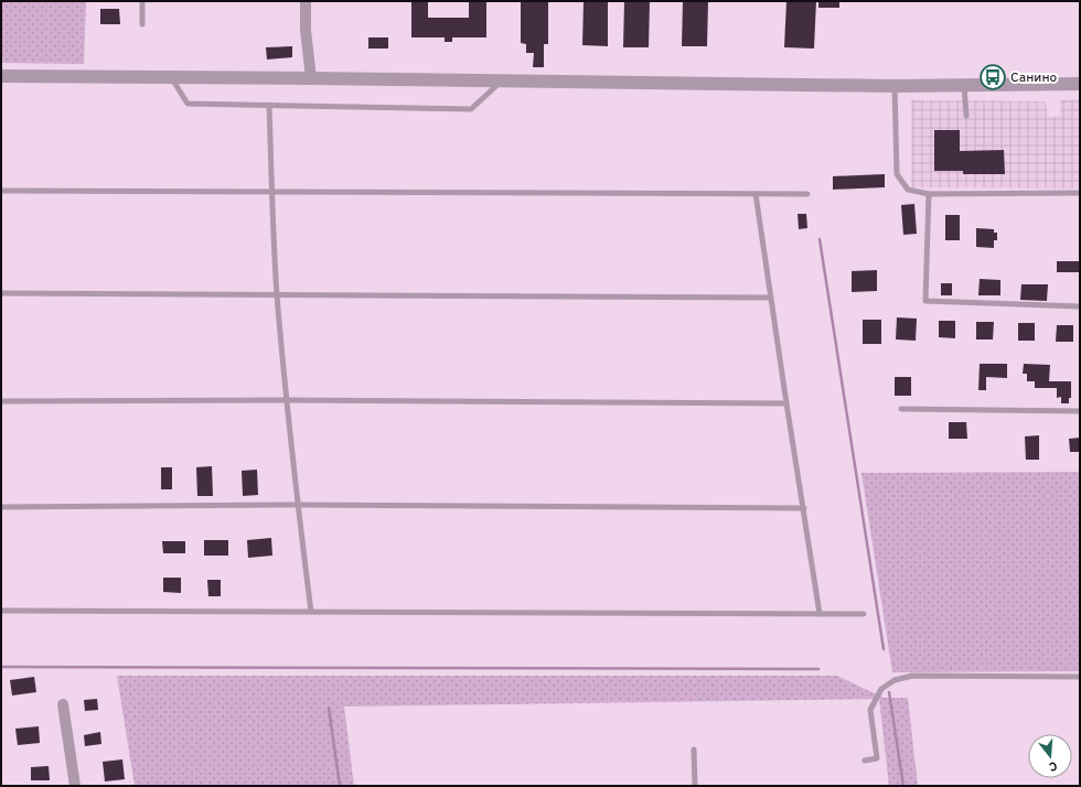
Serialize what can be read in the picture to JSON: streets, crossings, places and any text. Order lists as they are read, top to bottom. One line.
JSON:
{"places":{"bus stop":["Санино"]},"north":"bottom"}
